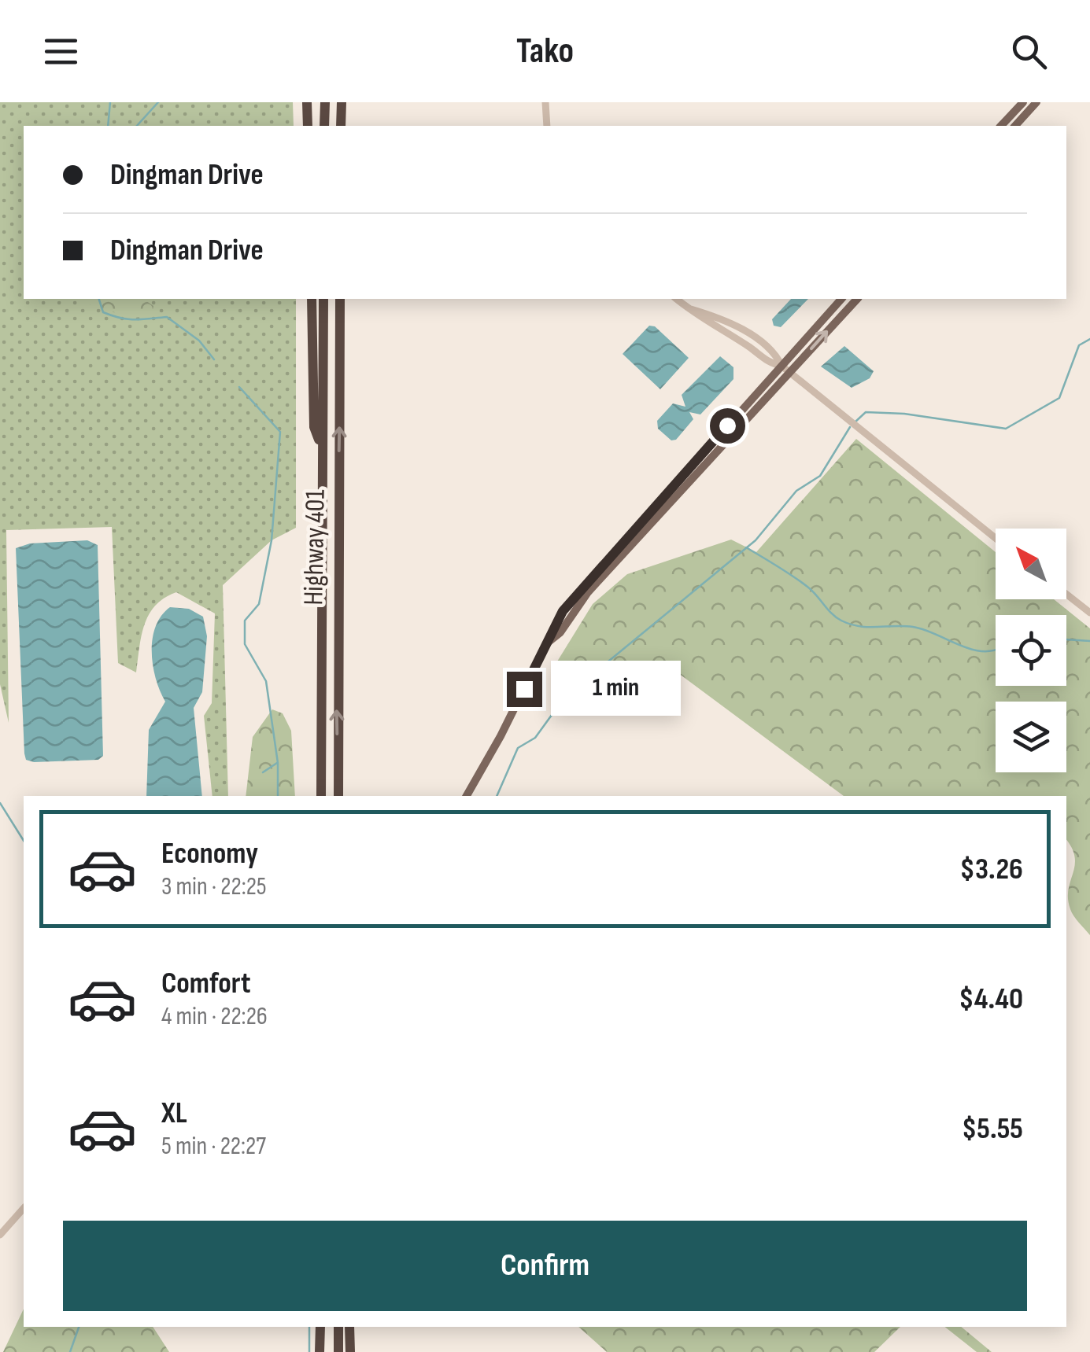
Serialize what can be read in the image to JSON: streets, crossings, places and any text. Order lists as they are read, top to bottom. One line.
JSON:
{"streets":{"highway":["Highway 401"]},"north":"top left","page":{"header":"Tako","banner":["Dingman Drive","Dingman Drive"],"bubble":"1 min","list":[{"name":"Economy","note":"3 min · 22:25","value":"$3.26"},{"name":"Comfort","note":"4 min · 22:26","value":"$4.40"},{"name":"XL","note":"5 min · 22:27","value":"$5.55"}],"buttons":"Confirm"}}
